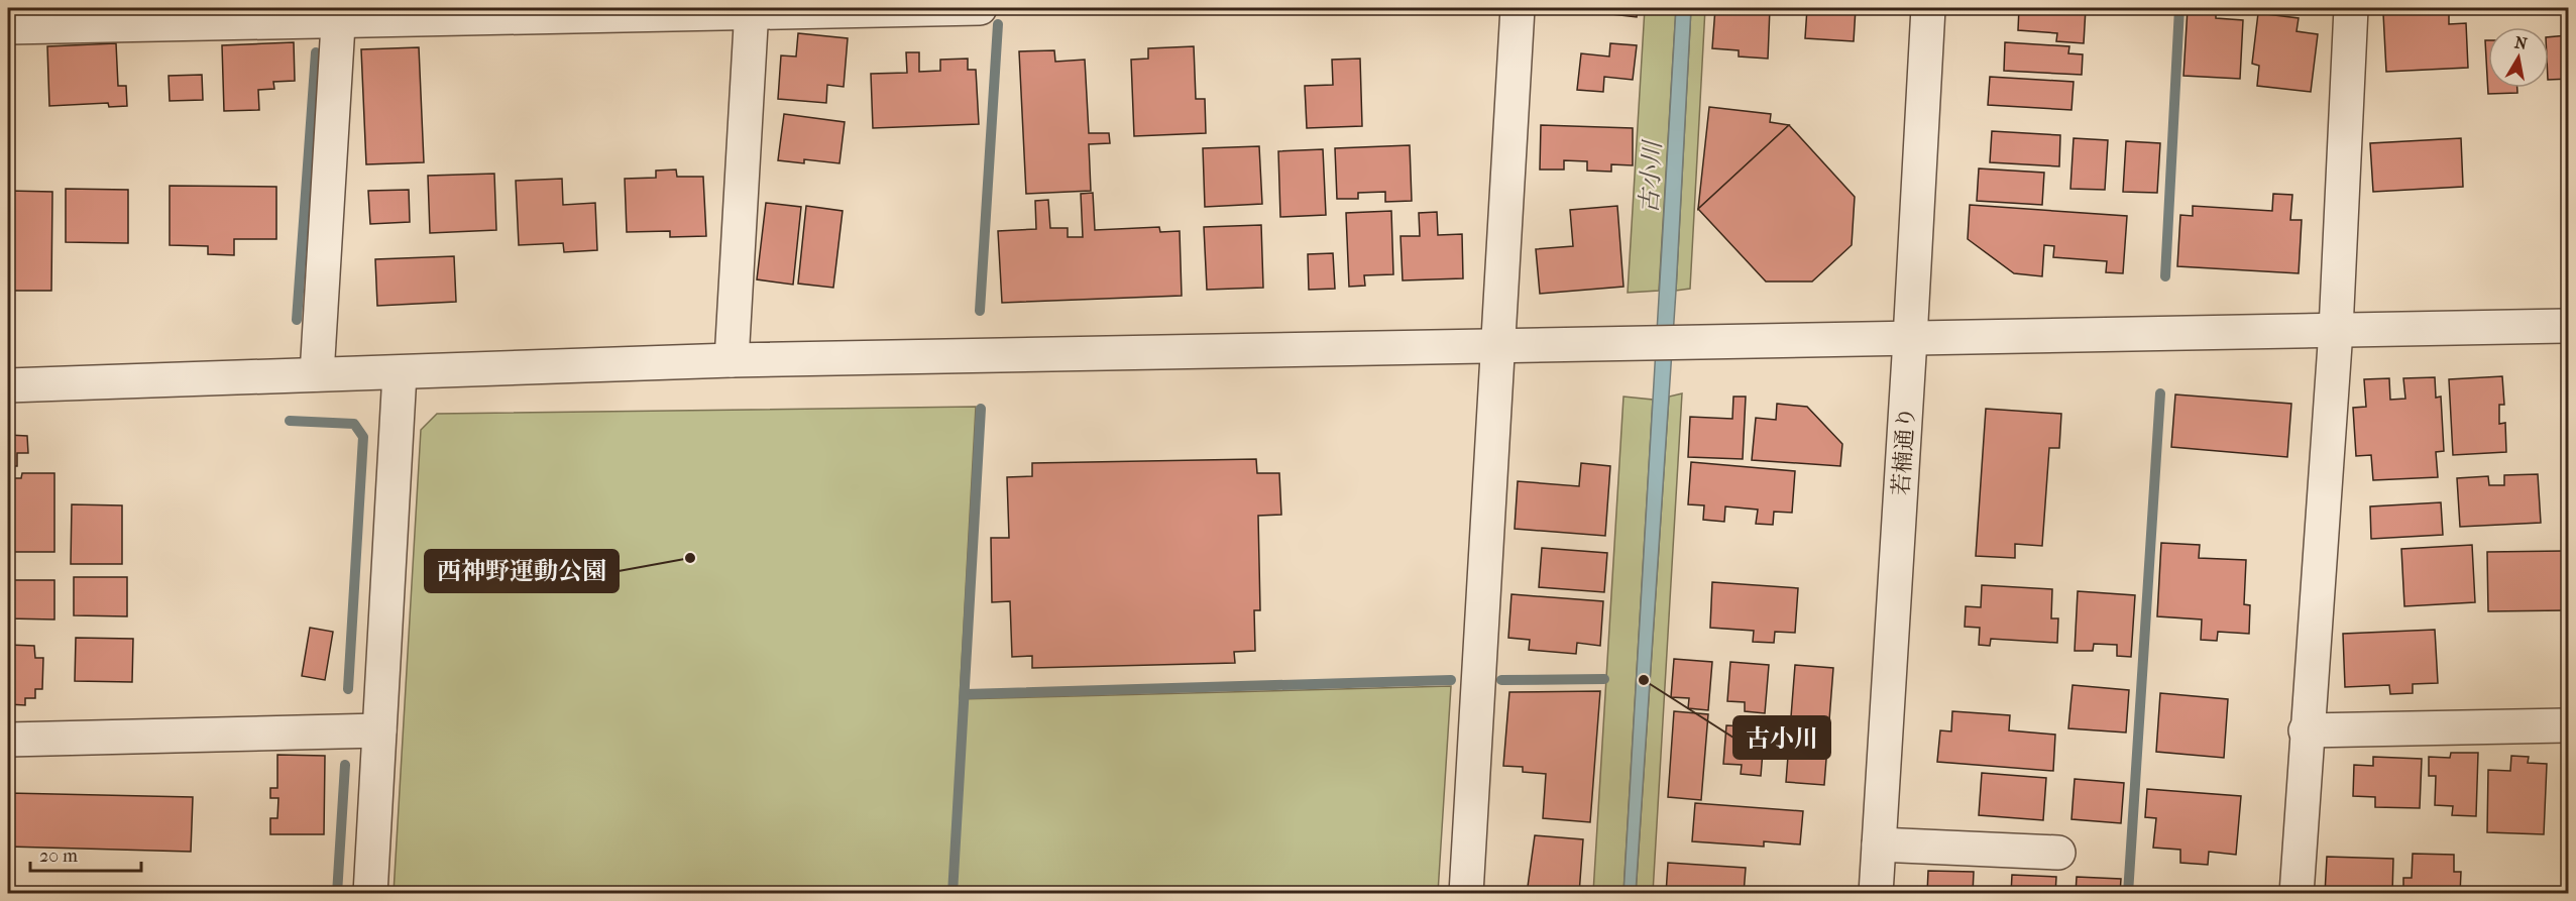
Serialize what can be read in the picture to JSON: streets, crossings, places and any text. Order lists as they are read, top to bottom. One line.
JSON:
{"streets":{"street":["若楠通り"]},"water":["古小川"],"places":["西神野運動公園","古小川"],"scale_bar":"20 m","north":"top"}
